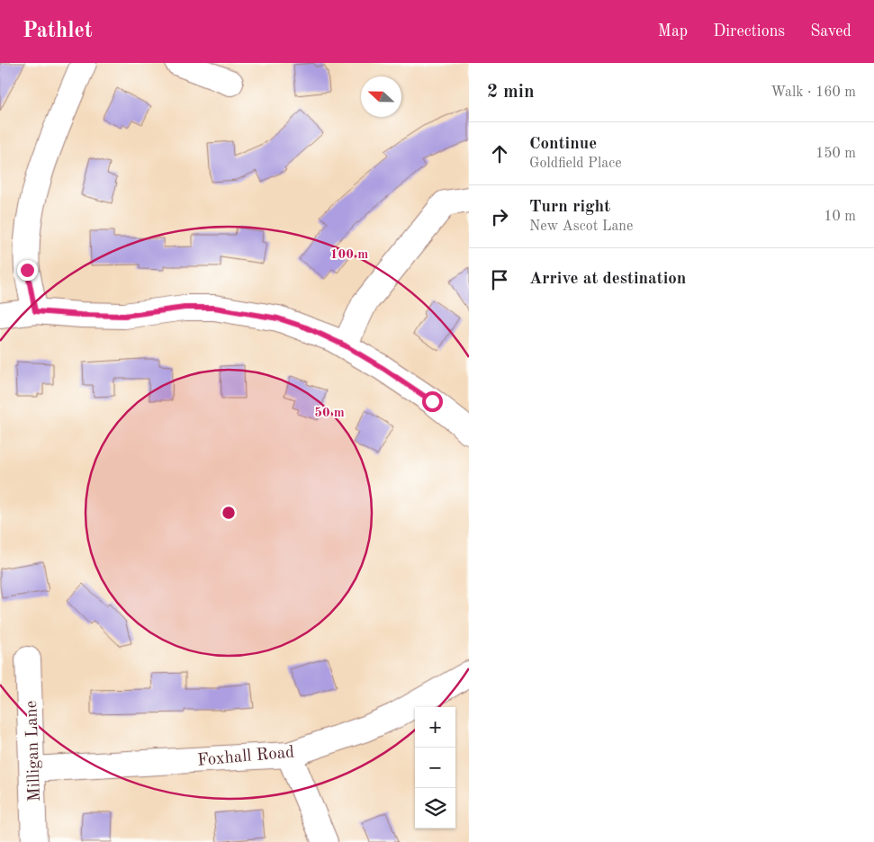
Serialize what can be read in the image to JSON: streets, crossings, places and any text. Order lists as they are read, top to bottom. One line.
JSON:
{"streets":{"street":["Milligan Lane","Foxhall Road"]},"crossings":[["Milligan Lane","Foxhall Road"]],"north":"left","page":{"header":"Pathlet","nav":["Map","Directions","Saved"],"heading":["2 min","Walk · 160 m"],"list":[["Continue","Goldfield Place","150 m"],["Turn right","New Ascot Lane","10 m"],"Arrive at destination"],"map_buttons":["+","−"]},"rings":["100 m","50 m"]}
